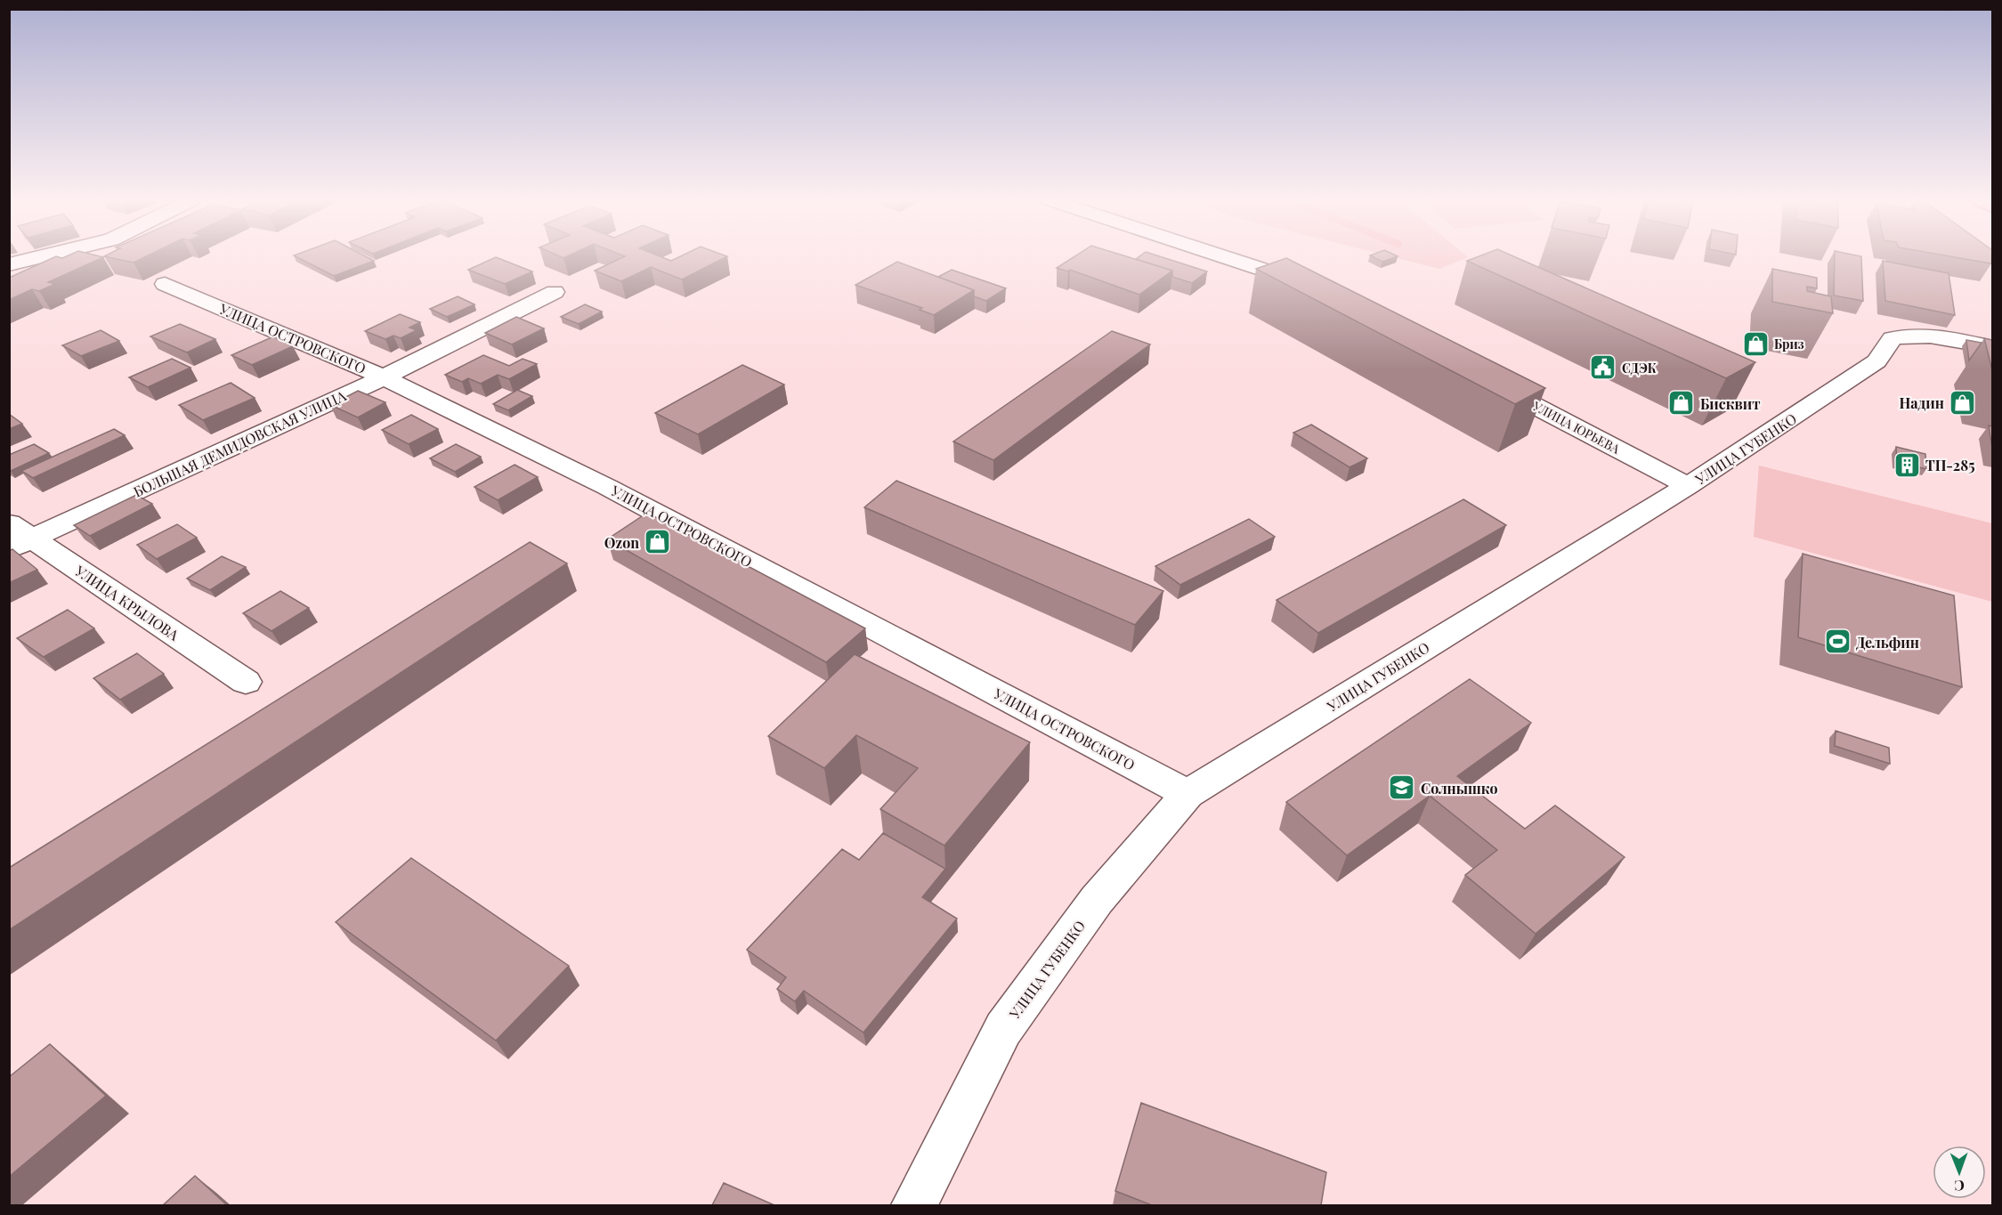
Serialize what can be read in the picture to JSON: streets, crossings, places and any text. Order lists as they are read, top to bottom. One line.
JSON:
{"streets":{"street":["УЛИЦА ОСТРОВСКОГО","УЛИЦА ЮРЬЕВА","БОЛЬШАЯ ДЕМИДОВСКАЯ УЛИЦА","УЛИЦА ГУБЕНКО","УЛИЦА КРЫЛОВА"]},"crossings":[["УЛИЦА ОСТРОВСКОГО","БОЛЬШАЯ ДЕМИДОВСКАЯ УЛИЦА"],["УЛИЦА ОСТРОВСКОГО","УЛИЦА ГУБЕНКО"],["УЛИЦА ЮРЬЕВА","УЛИЦА ГУБЕНКО"],["БОЛЬШАЯ ДЕМИДОВСКАЯ УЛИЦА","УЛИЦА КРЫЛОВА"]],"places":{"shop":["Бриз","Надин","Бисквит","Ozon"],"public building":["СДЭК"],"building":["ТП-285"],"sports":["Дельфин"],"school or university":["Солнышко"]},"north":"bottom"}
